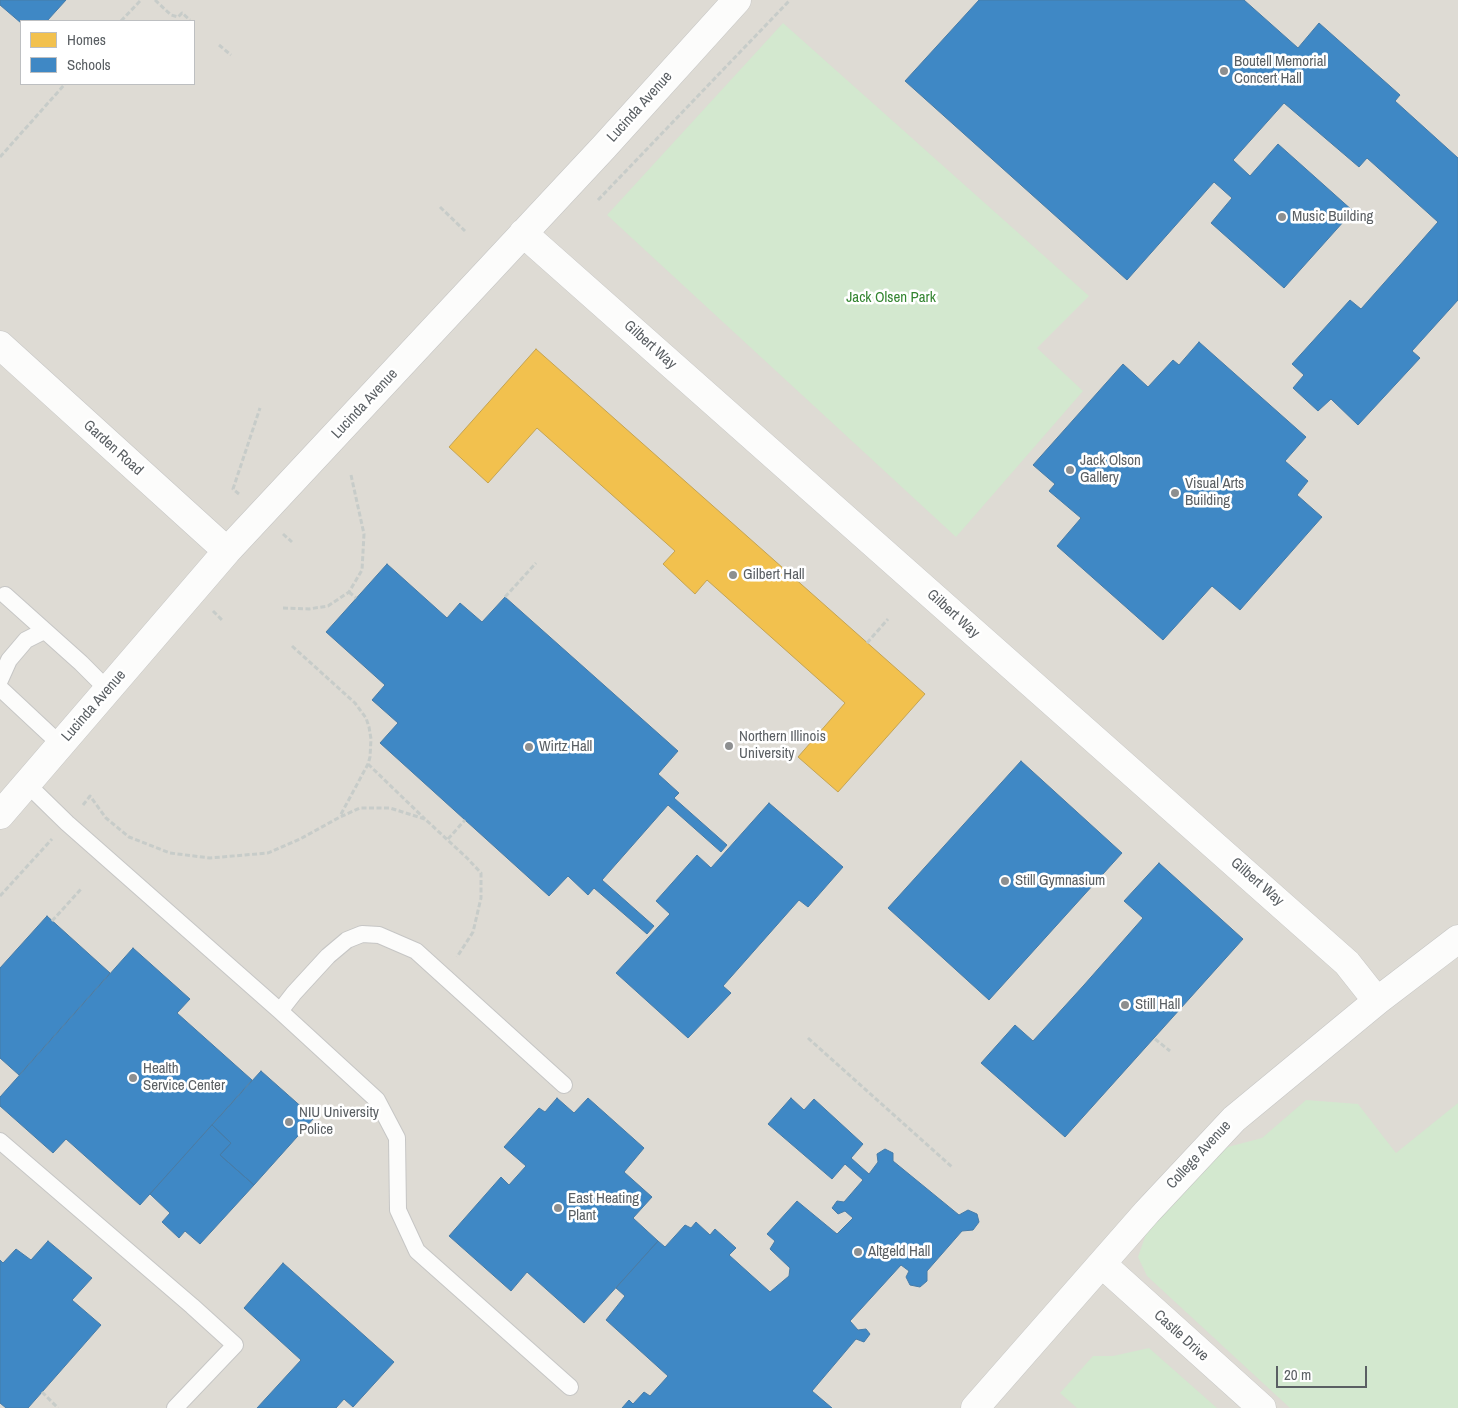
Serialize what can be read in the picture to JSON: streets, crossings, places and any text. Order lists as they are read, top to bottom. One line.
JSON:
{"streets":{"street":["Lucinda Avenue","Gilbert Way","Garden Road","College Avenue","Castle Drive"]},"crossings":[["Lucinda Avenue","Gilbert Way"],["Lucinda Avenue","Garden Road"],["Gilbert Way","College Avenue"],["College Avenue","Castle Drive"]],"parks":["Jack Olsen Park"],"places":["Boutell Memorial Concert Hall","Music Building","Jack Olson Gallery","Visual Arts Building","Gilbert Hall","Northern Illinois University","Wirtz Hall","Still Gymnasium","Still Hall","Health Service Center","NIU University Police","East Heating Plant","Altgeld Hall"],"legend":["Homes","Schools"],"scale_bar":"20 m"}
